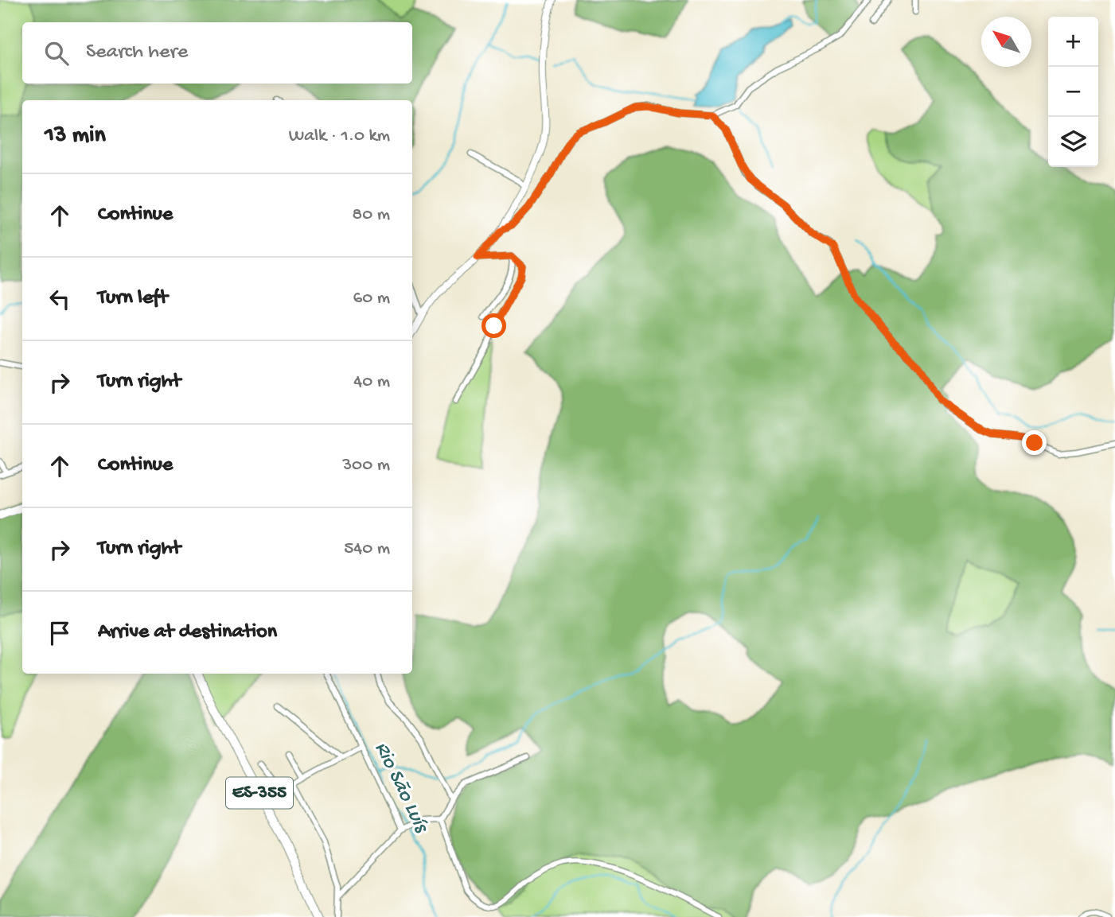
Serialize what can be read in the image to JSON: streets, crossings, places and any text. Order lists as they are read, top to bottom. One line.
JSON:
{"streets":{"main road":["ES-355"]},"water":["Rio São Luís"],"north":"top left","page":{"map_buttons":["+","−"],"search":"Search here","heading":["13 min","Walk · 1.0 km"],"list":[["Continue","80 m"],["Turn left","60 m"],["Turn right","40 m"],["Continue","300 m"],["Turn right","540 m"],"Arrive at destination"]}}
